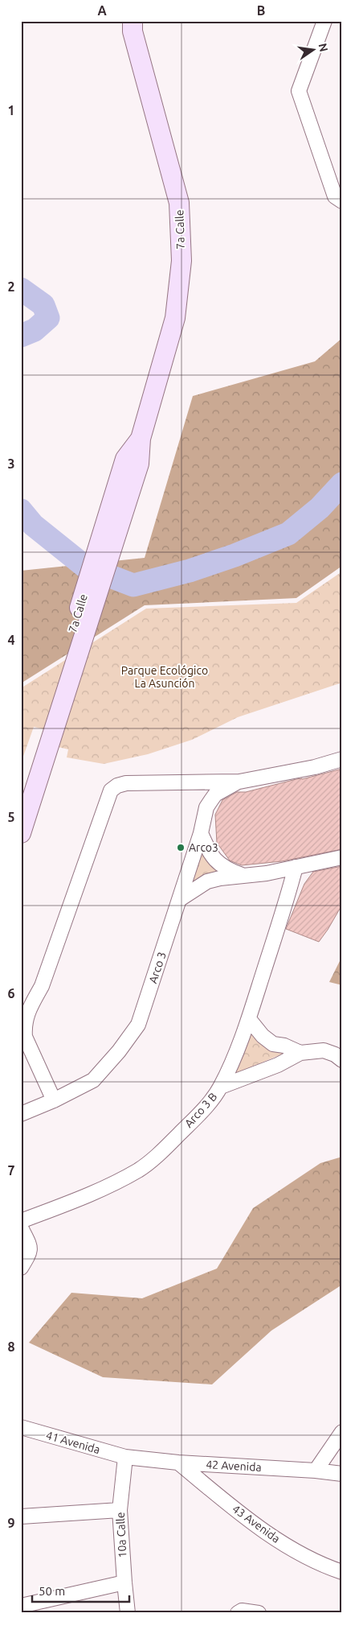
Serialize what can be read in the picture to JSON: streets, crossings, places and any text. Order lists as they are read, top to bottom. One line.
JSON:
{"streets":{"main road":["7a Calle"],"street":["Arco 3","Arco 3 B","41 Avenida","42 Avenida","43 Avenida","10a Calle"]},"crossings":[["41 Avenida","42 Avenida"],["41 Avenida","10a Calle"],["42 Avenida","43 Avenida"],["42 Avenida","10a Calle"]],"parks":["Parque Ecológico La Asunción"],"places":["Arco3"],"scale_bar":"50 m","north":"right","grid":{"columns":["A","B"],"rows":["1","2","3","4","5","6","7","8","9"]}}
